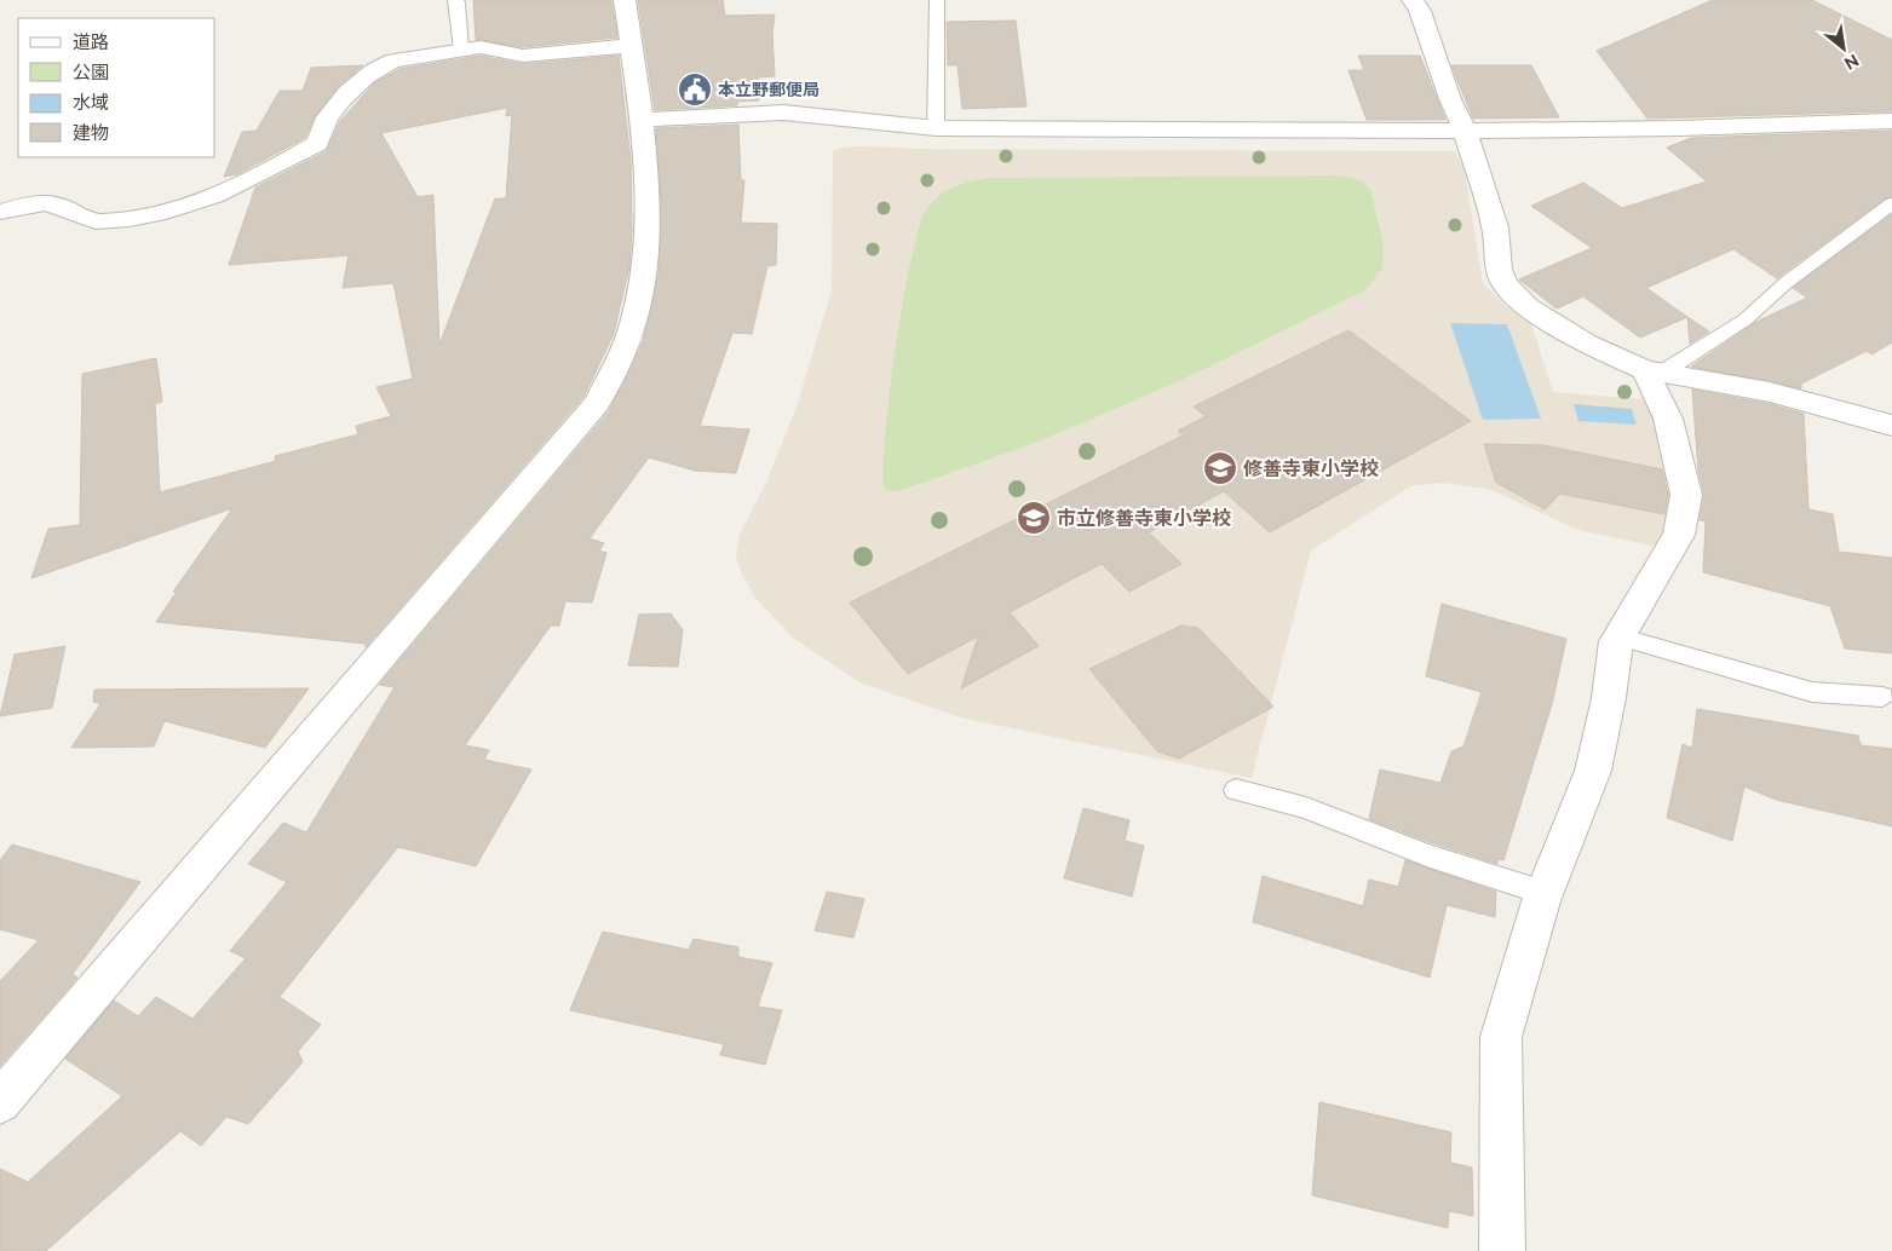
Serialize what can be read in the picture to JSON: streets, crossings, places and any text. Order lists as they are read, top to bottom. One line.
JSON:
{"places":{"public building":["本立野郵便局"],"school or university":["修善寺東小学校","市立修善寺東小学校"]},"legend":["道路","公園","水域","建物"],"north":"bottom right"}
